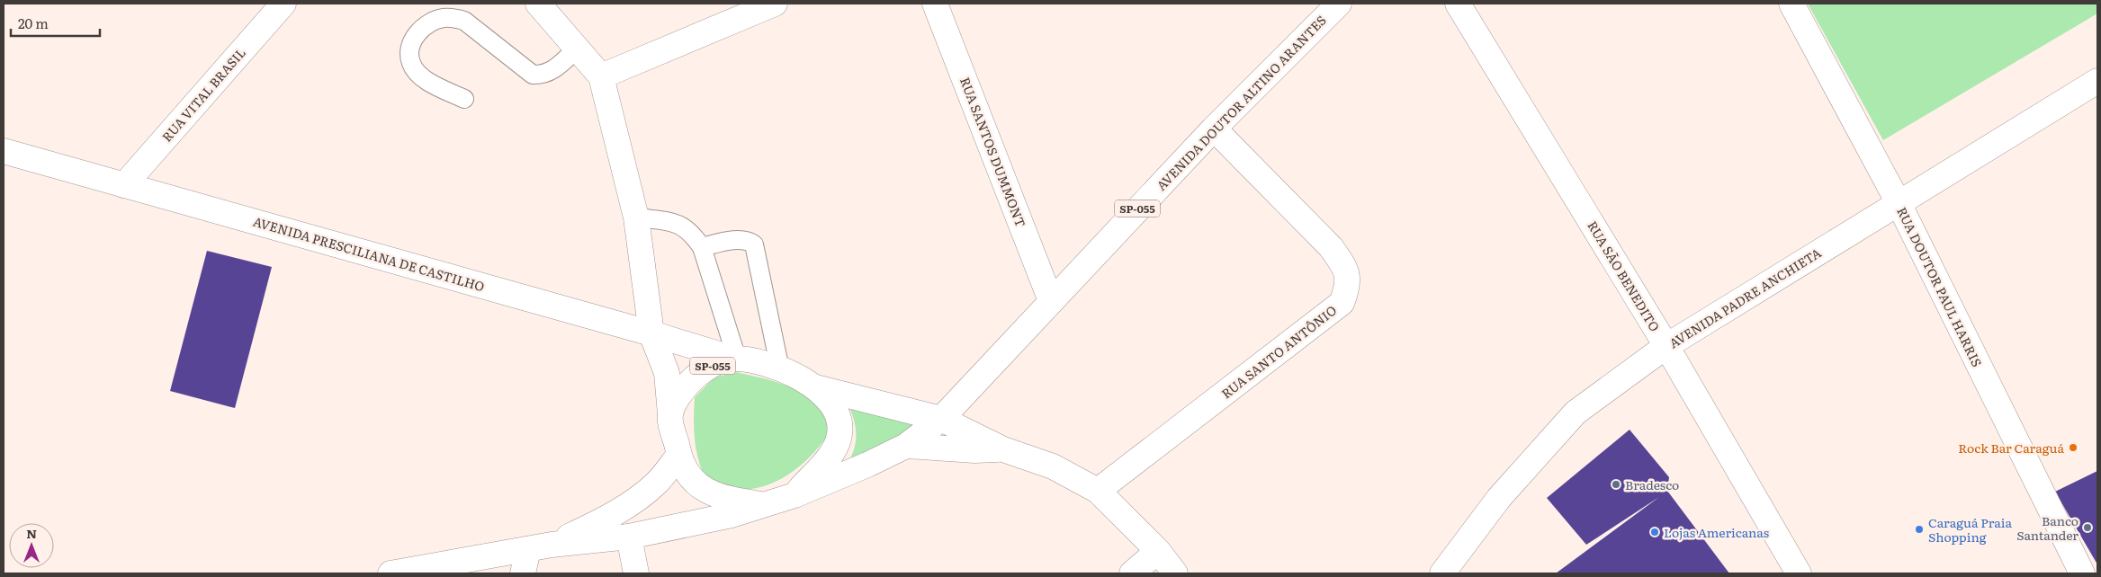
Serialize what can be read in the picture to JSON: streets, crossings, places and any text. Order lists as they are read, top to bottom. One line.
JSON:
{"streets":{"street":["RUA VITAL BRASIL","AVENIDA DOUTOR ALTINO ARANTES","RUA SANTOS DUMMONT","SP-055","AVENIDA PRESCILIANA DE CASTILHO","RUA SÃO BENEDITO","RUA DOUTOR PAUL HARRIS","AVENIDA PADRE ANCHIETA","RUA SANTO ANTÔNIO"]},"crossings":[["RUA VITAL BRASIL","AVENIDA PRESCILIANA DE CASTILHO"],["AVENIDA DOUTOR ALTINO ARANTES","RUA SANTOS DUMMONT"],["AVENIDA DOUTOR ALTINO ARANTES","SP-055"],["AVENIDA DOUTOR ALTINO ARANTES","RUA SANTO ANTÔNIO"],["SP-055","AVENIDA PRESCILIANA DE CASTILHO"],["RUA SÃO BENEDITO","AVENIDA PADRE ANCHIETA"],["RUA DOUTOR PAUL HARRIS","AVENIDA PADRE ANCHIETA"]],"places":["Rock Bar Caraguá","Bradesco","Banco Santander","Caraguá Praia Shopping","Lojas Americanas"],"scale_bar":"20 m","north":"top"}
